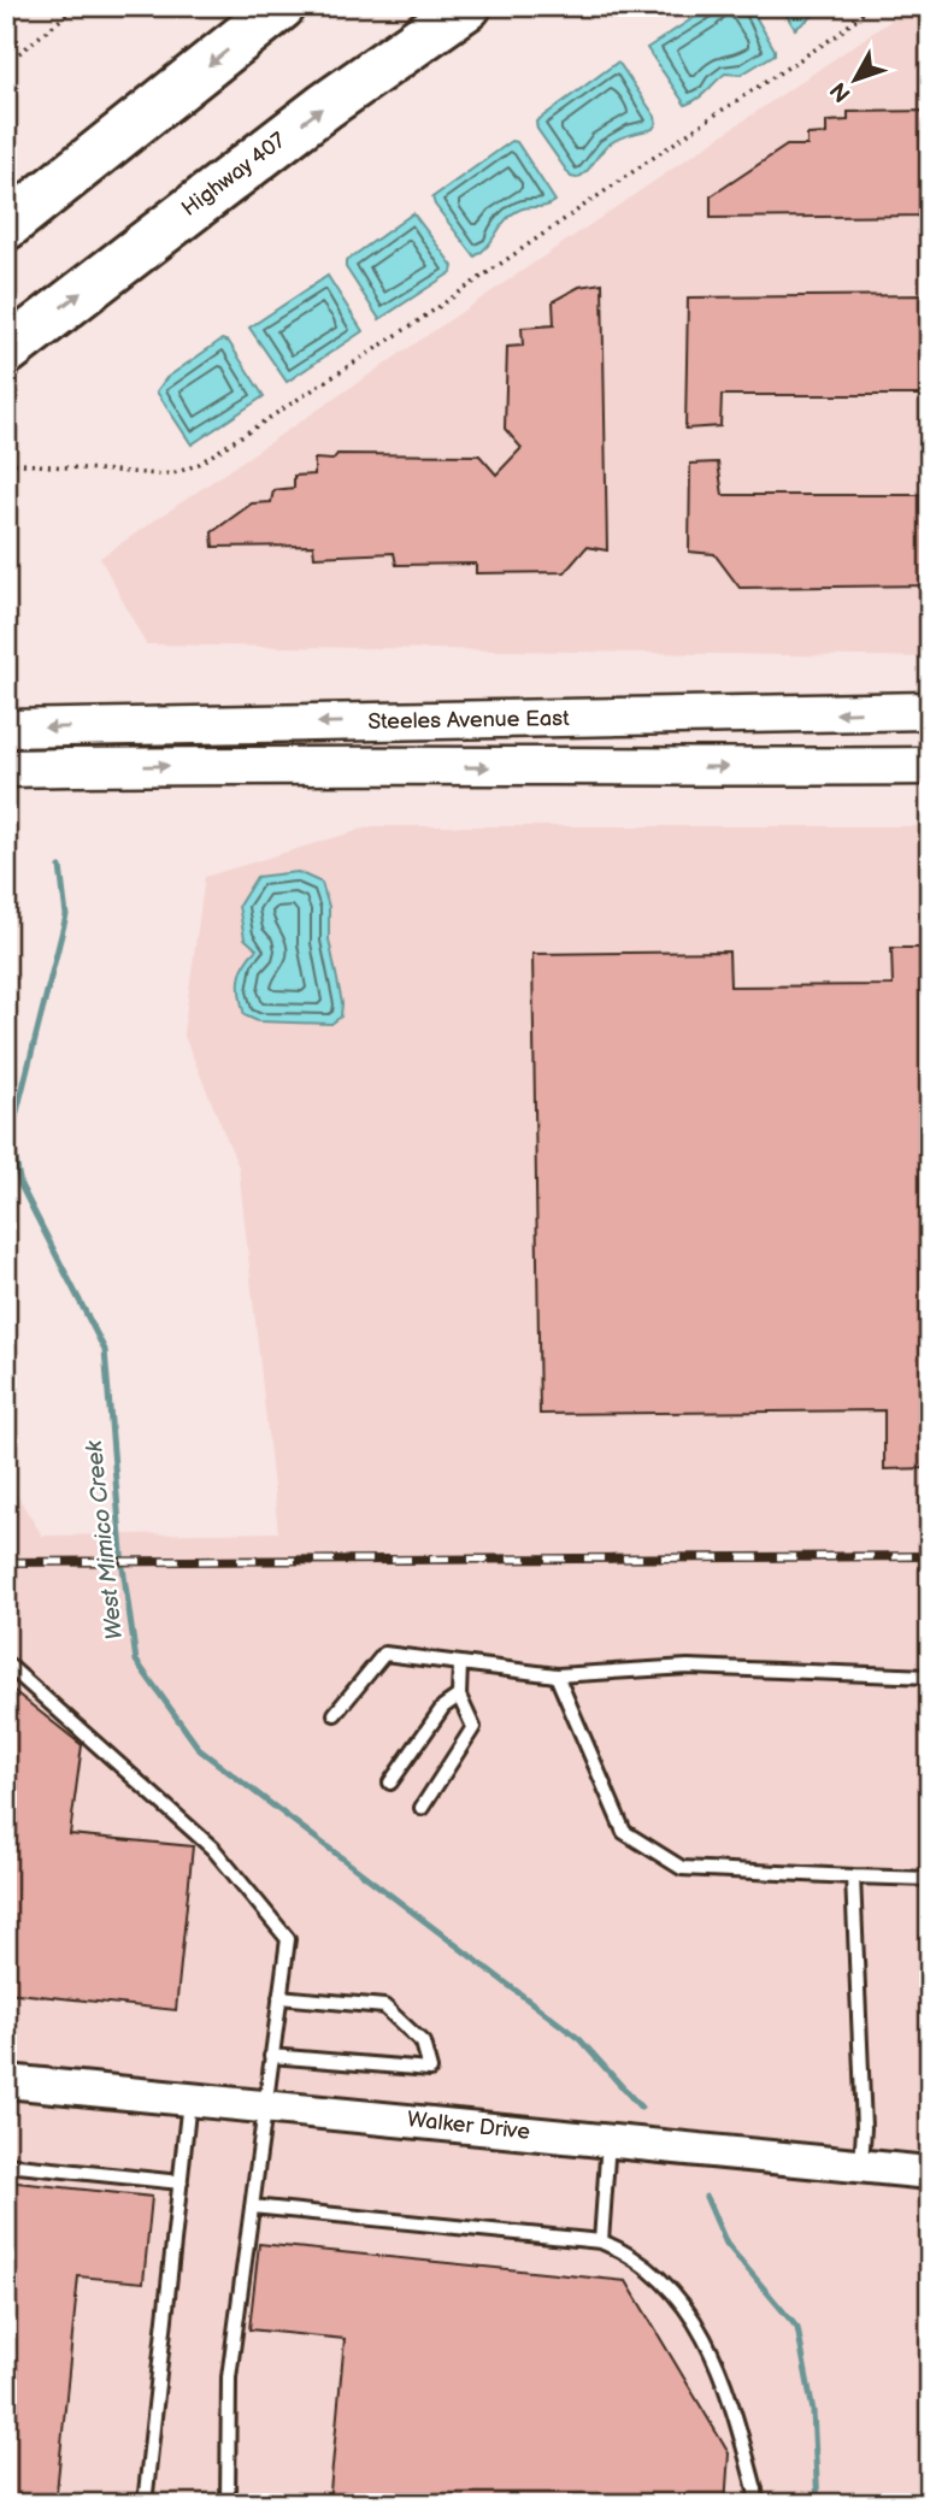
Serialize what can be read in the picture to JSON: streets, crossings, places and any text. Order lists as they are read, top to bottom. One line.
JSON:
{"streets":{"highway":["Highway 407"],"main road":["Steeles Avenue East"],"street":["Walker Drive"]},"water":["West Mimico Creek"],"north":"bottom left"}
